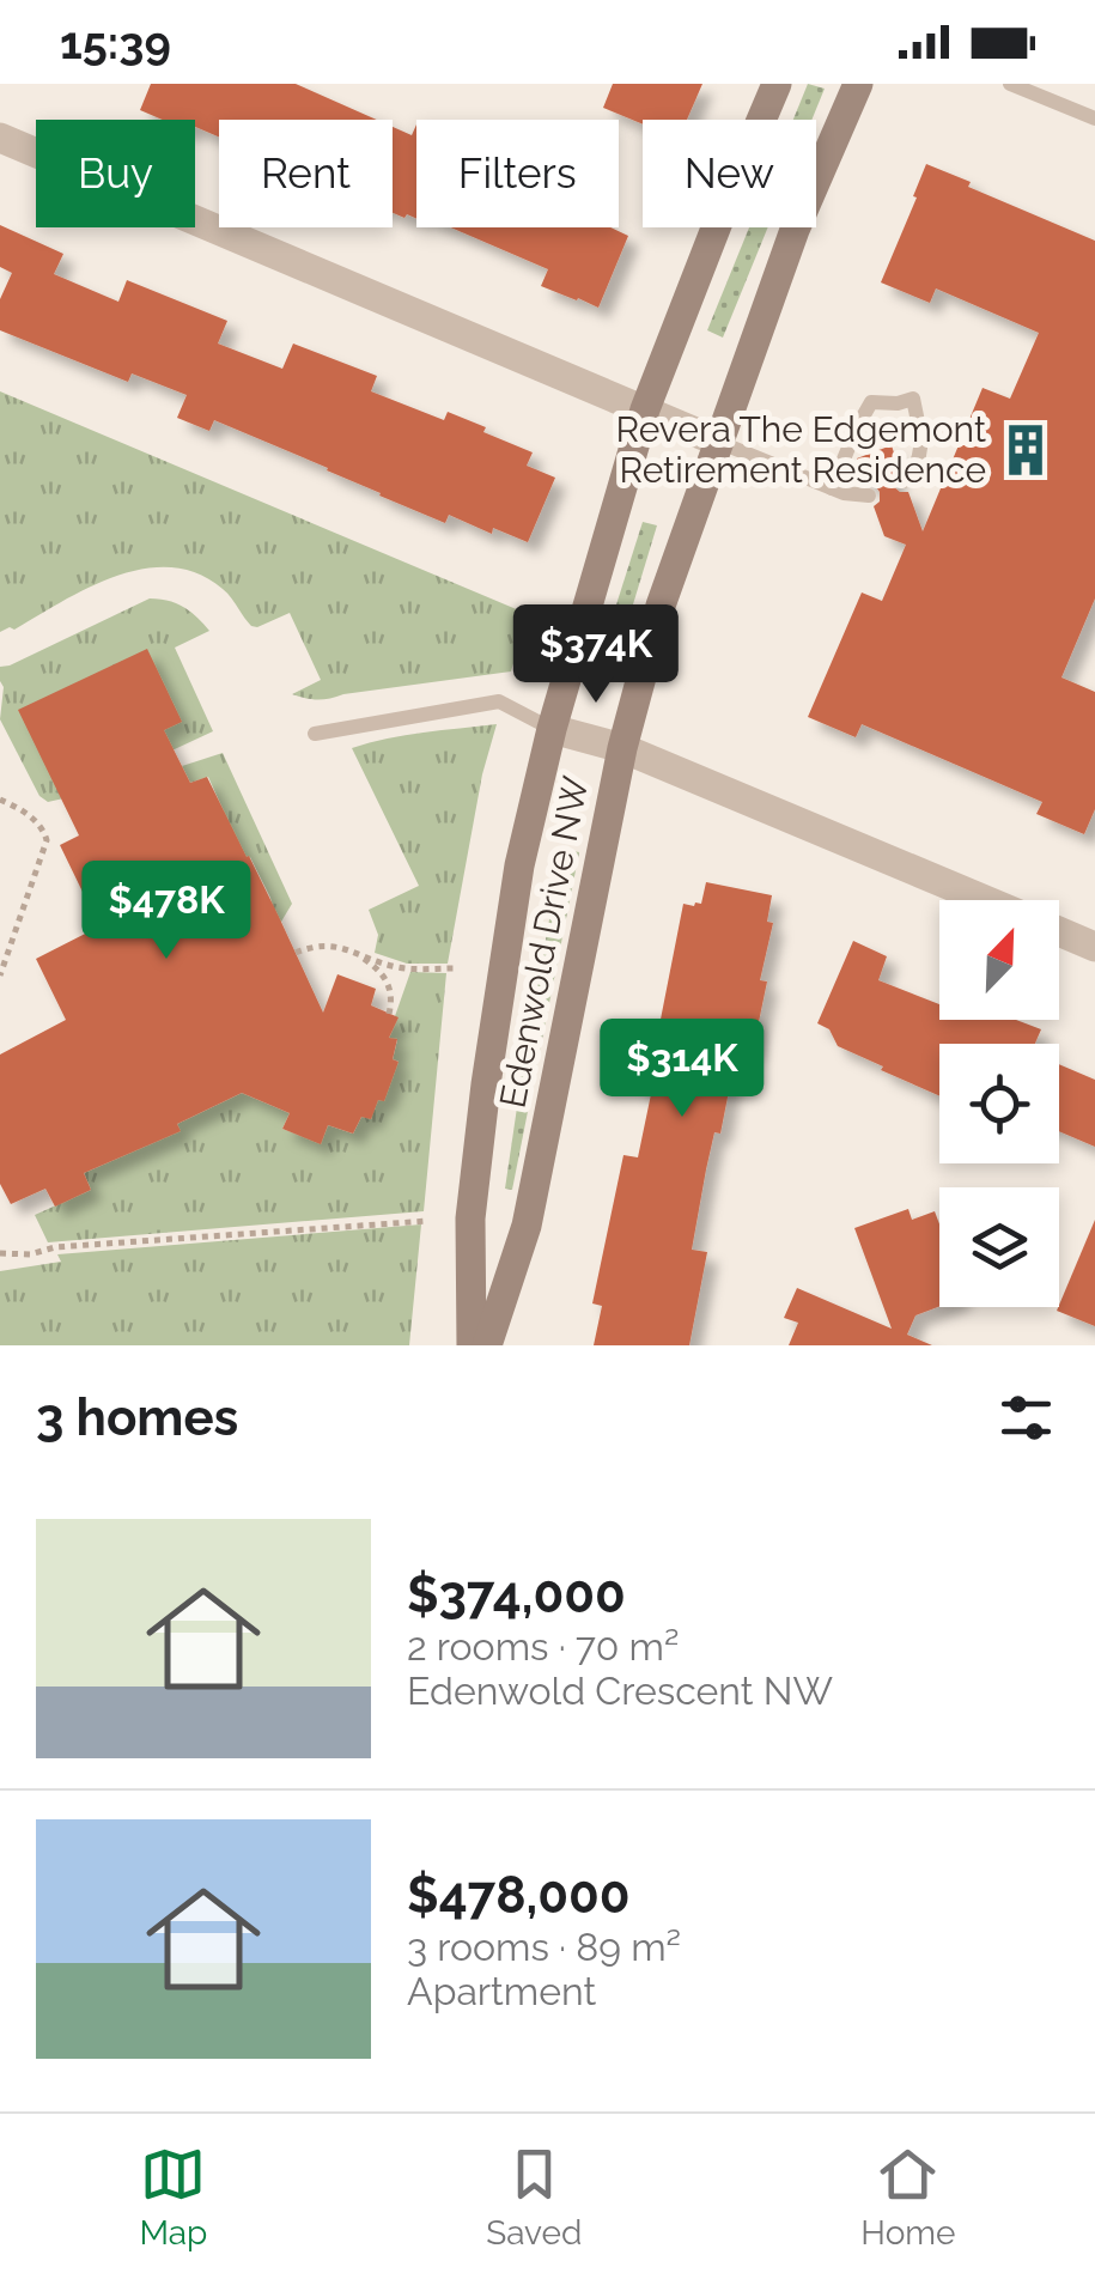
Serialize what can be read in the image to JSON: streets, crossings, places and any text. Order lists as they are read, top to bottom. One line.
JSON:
{"streets":{"street":["Edenwold Drive NW"]},"places":{"building":["Revera The Edgemont Retirement Residence"]},"north":"top right","page":{"status":"15:39","chip":["Buy","Rent","Filters","New"],"price":["$374K","$478K","$314K"],"heading":"3 homes","list":[{"name":"$374,000","note":"2 rooms · 70 m² · Edenwold Crescent NW"},{"name":"$478,000","note":"3 rooms · 89 m² · Apartment"}],"tabs":["Map","Saved","Home"]}}
